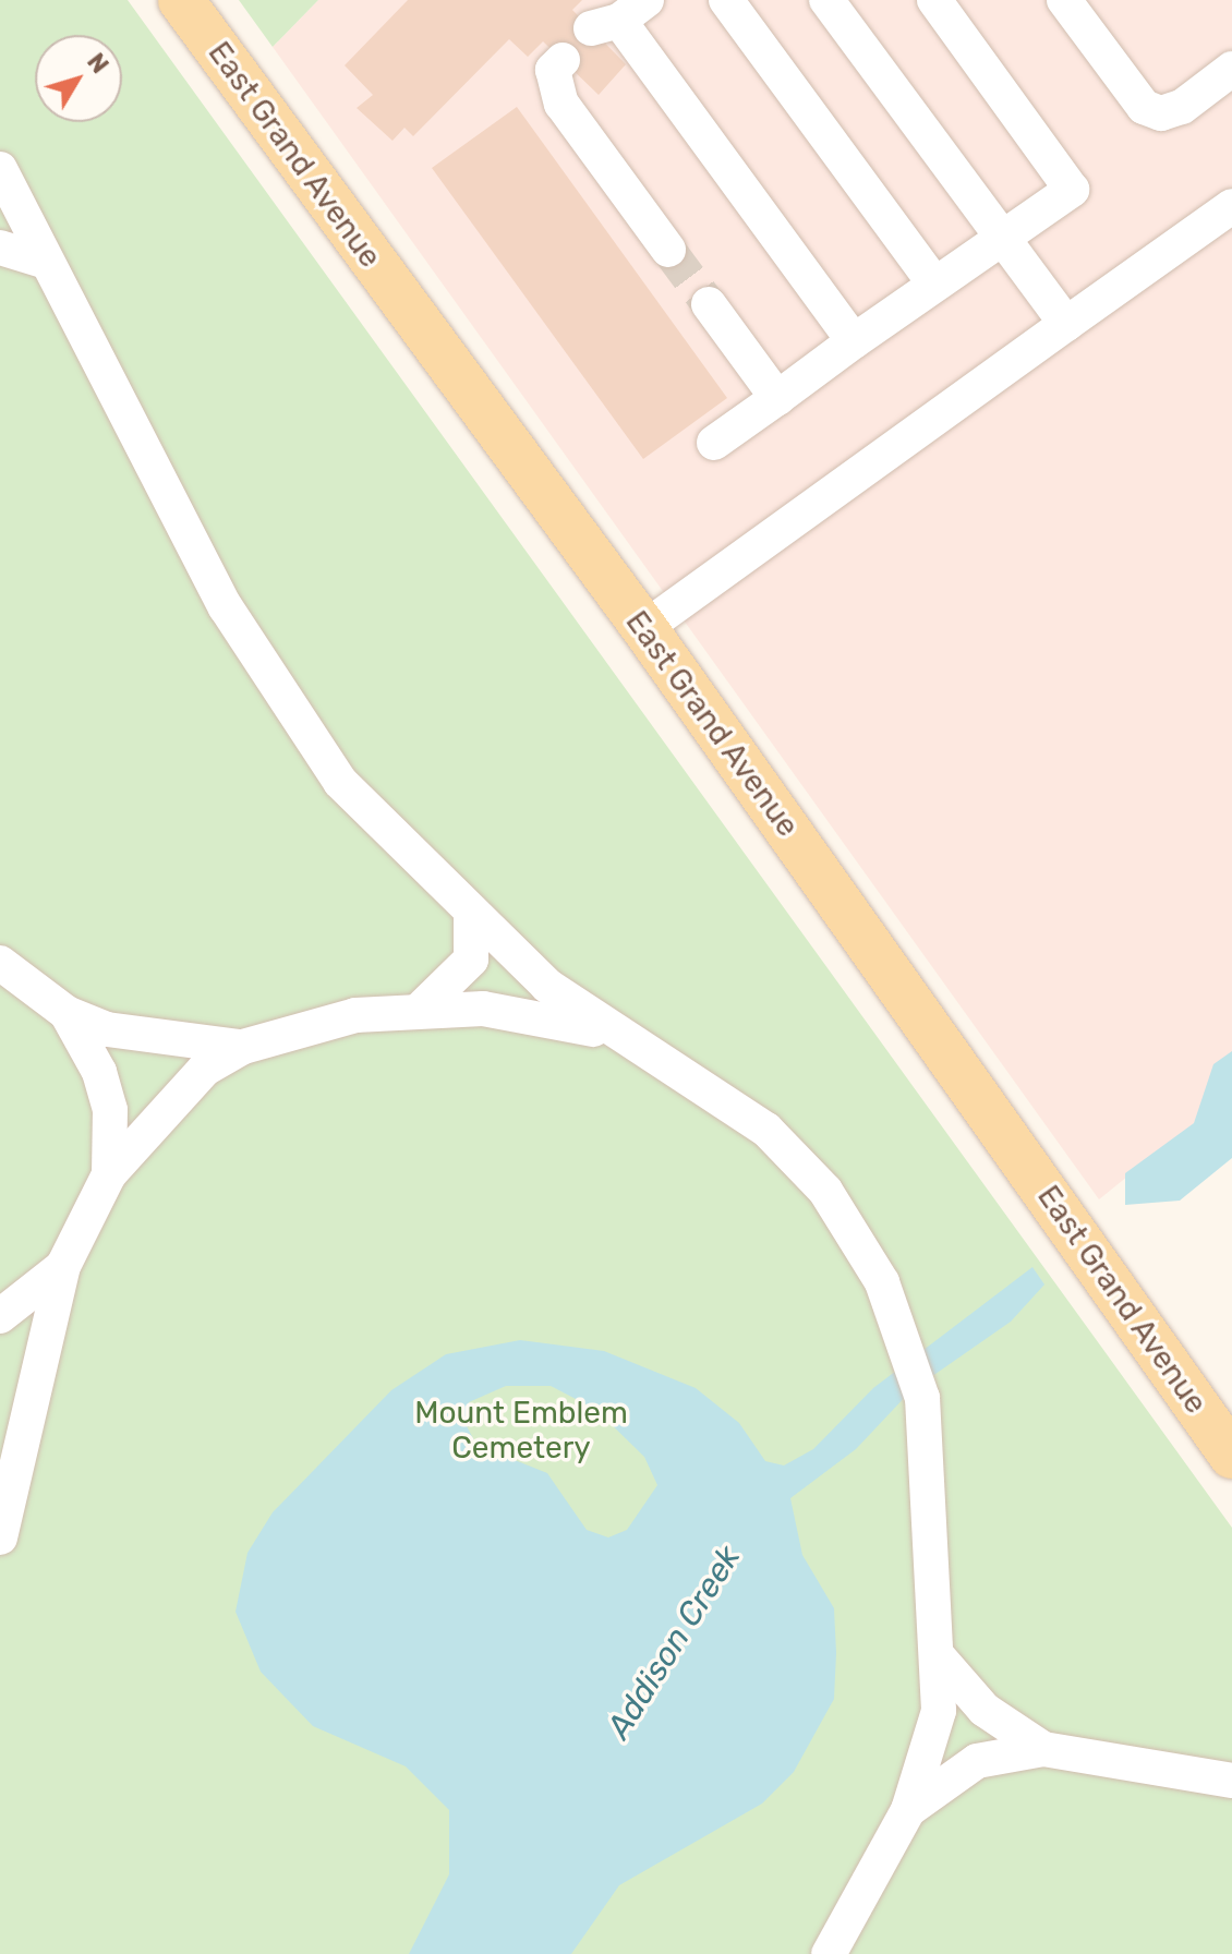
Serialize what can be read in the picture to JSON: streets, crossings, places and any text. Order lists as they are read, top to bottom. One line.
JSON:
{"streets":{"main road":["East Grand Avenue"]},"water":["Addison Creek"],"parks":["Mount Emblem Cemetery"],"north":"top right"}
